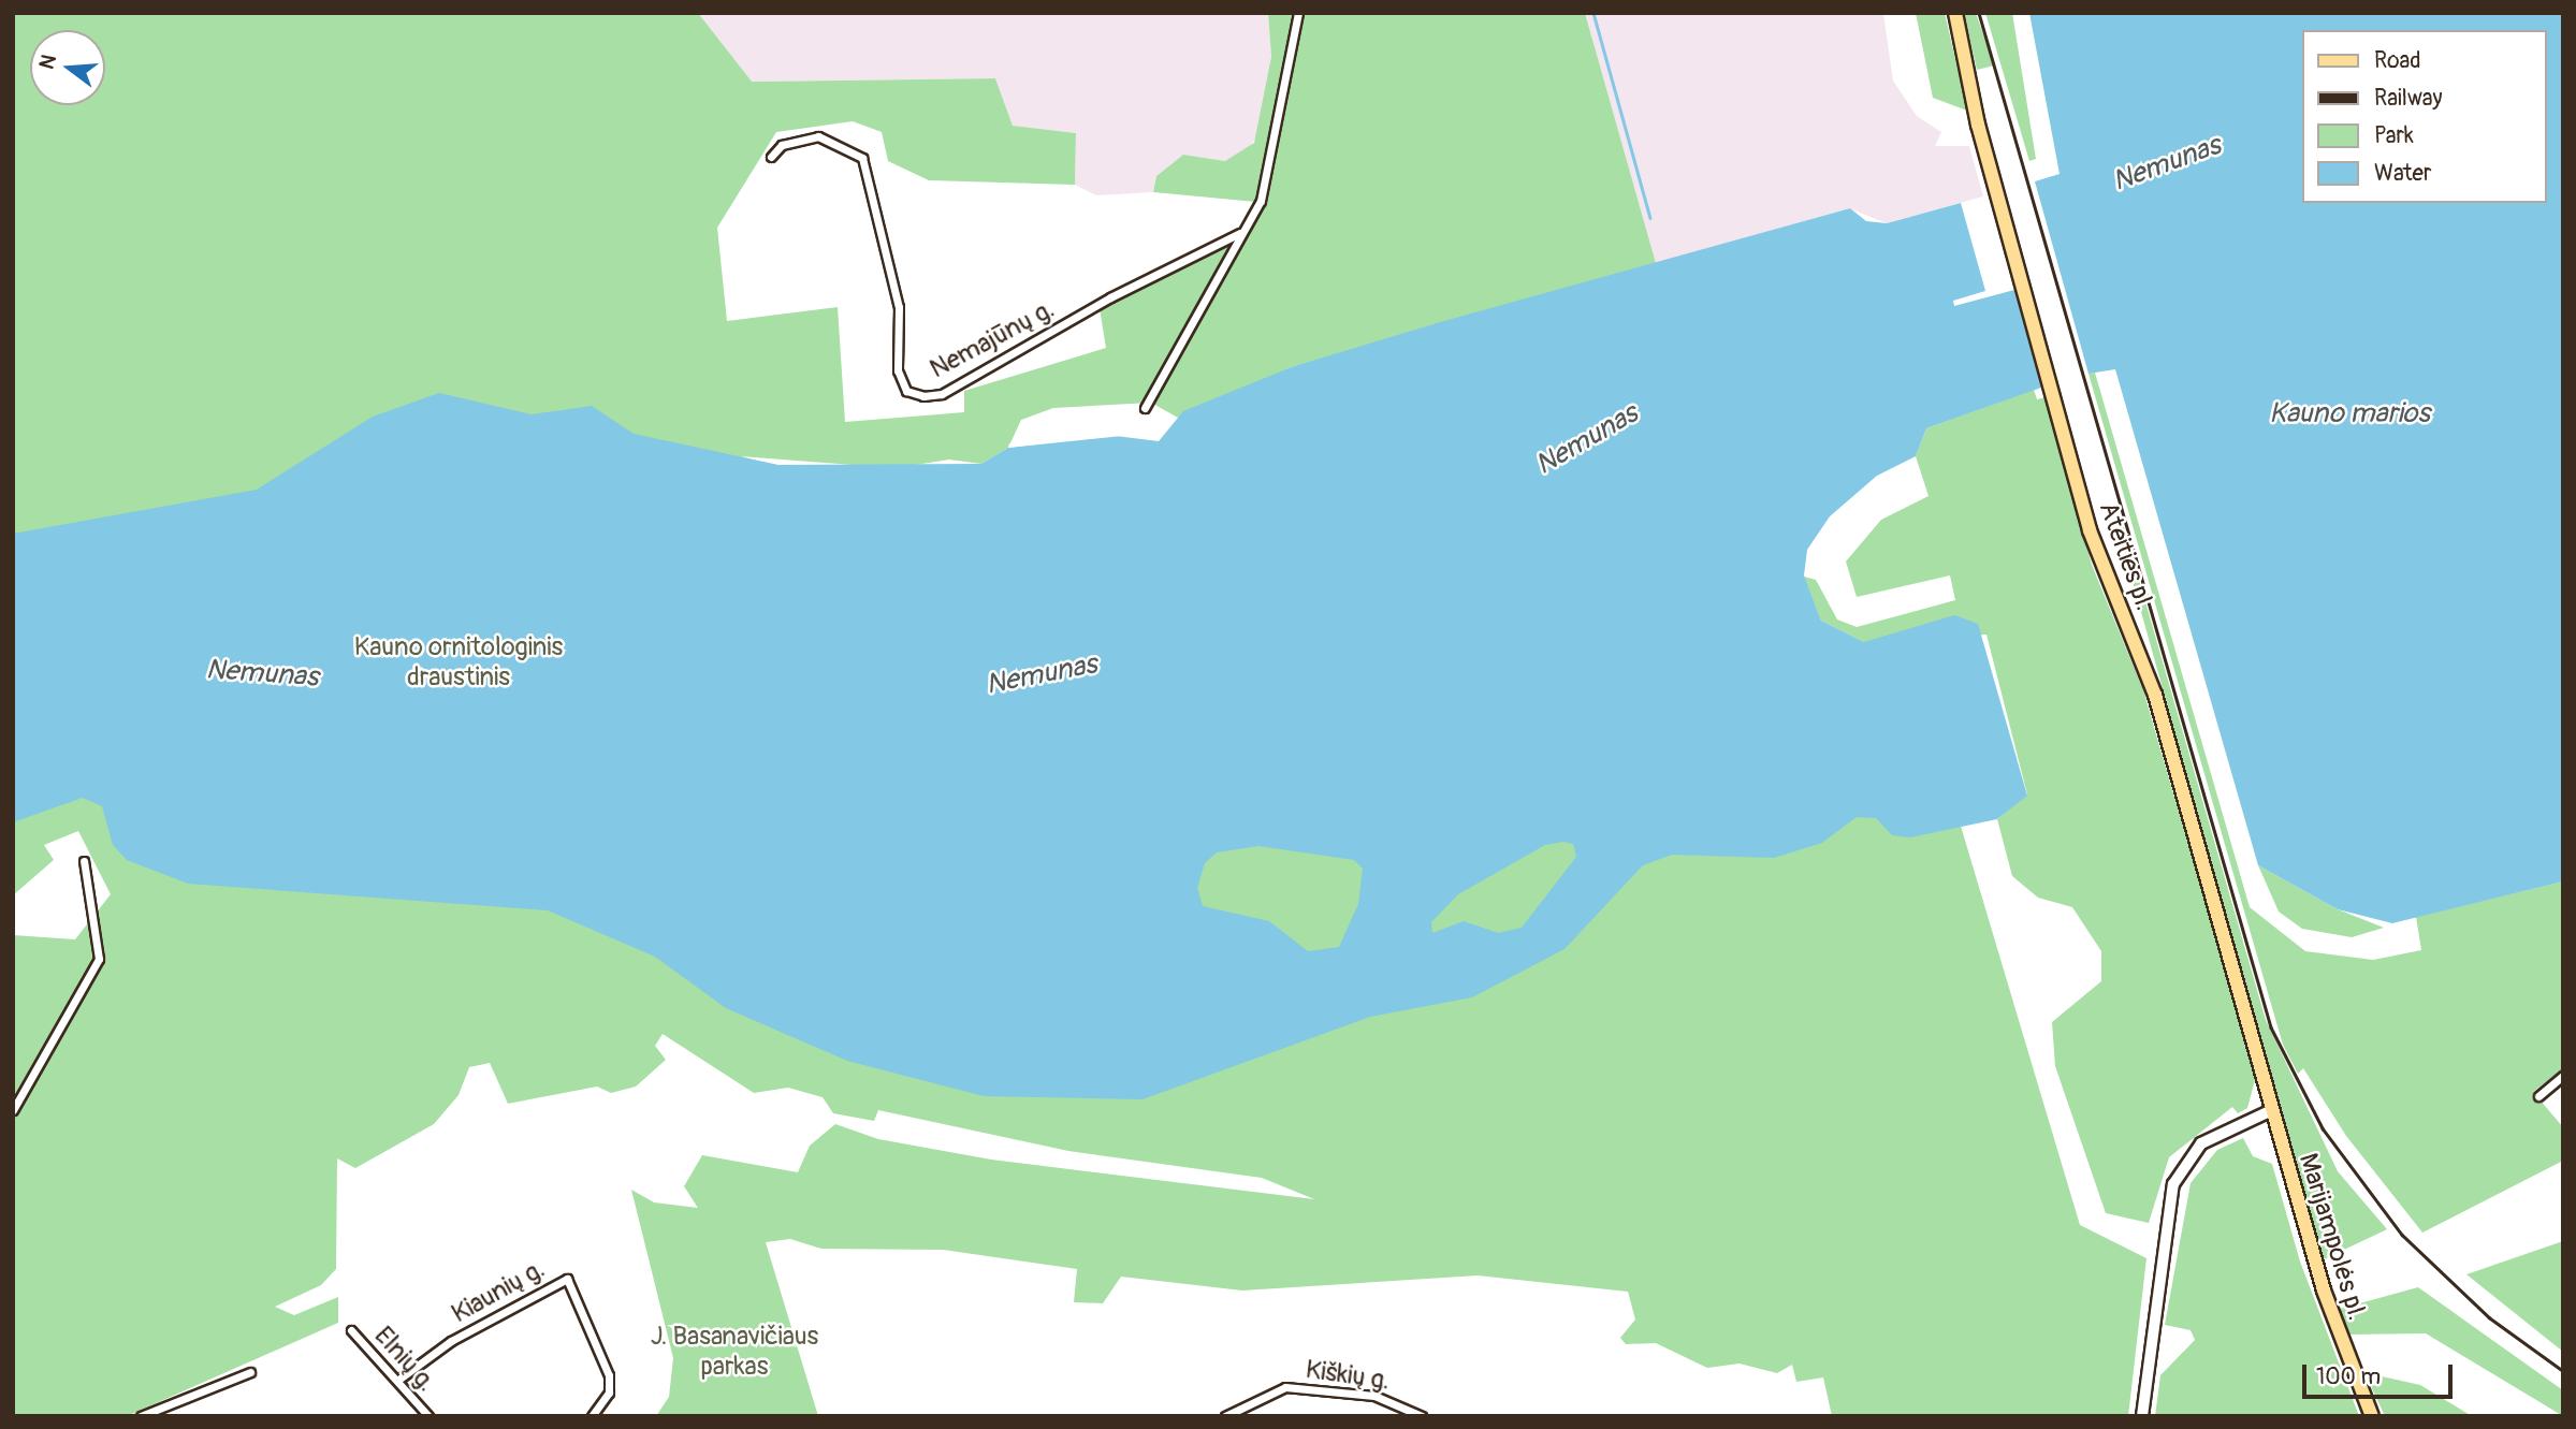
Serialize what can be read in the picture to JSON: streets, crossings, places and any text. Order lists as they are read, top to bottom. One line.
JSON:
{"streets":{"main road":["Ateities pl.","Marijampolės pl."],"street":["Nemajūnų g.","Kiaunių g.","Elnių g.","Kiškių g."]},"crossings":[["Ateities pl.","Marijampolės pl."],["Kiaunių g.","Elnių g."]],"water":["Nemunas","Kauno marios"],"parks":["Kauno ornitologinis draustinis","J. Basanavičiaus parkas"],"legend":["Road","Railway","Park","Water"],"scale_bar":"100 m","north":"left"}
